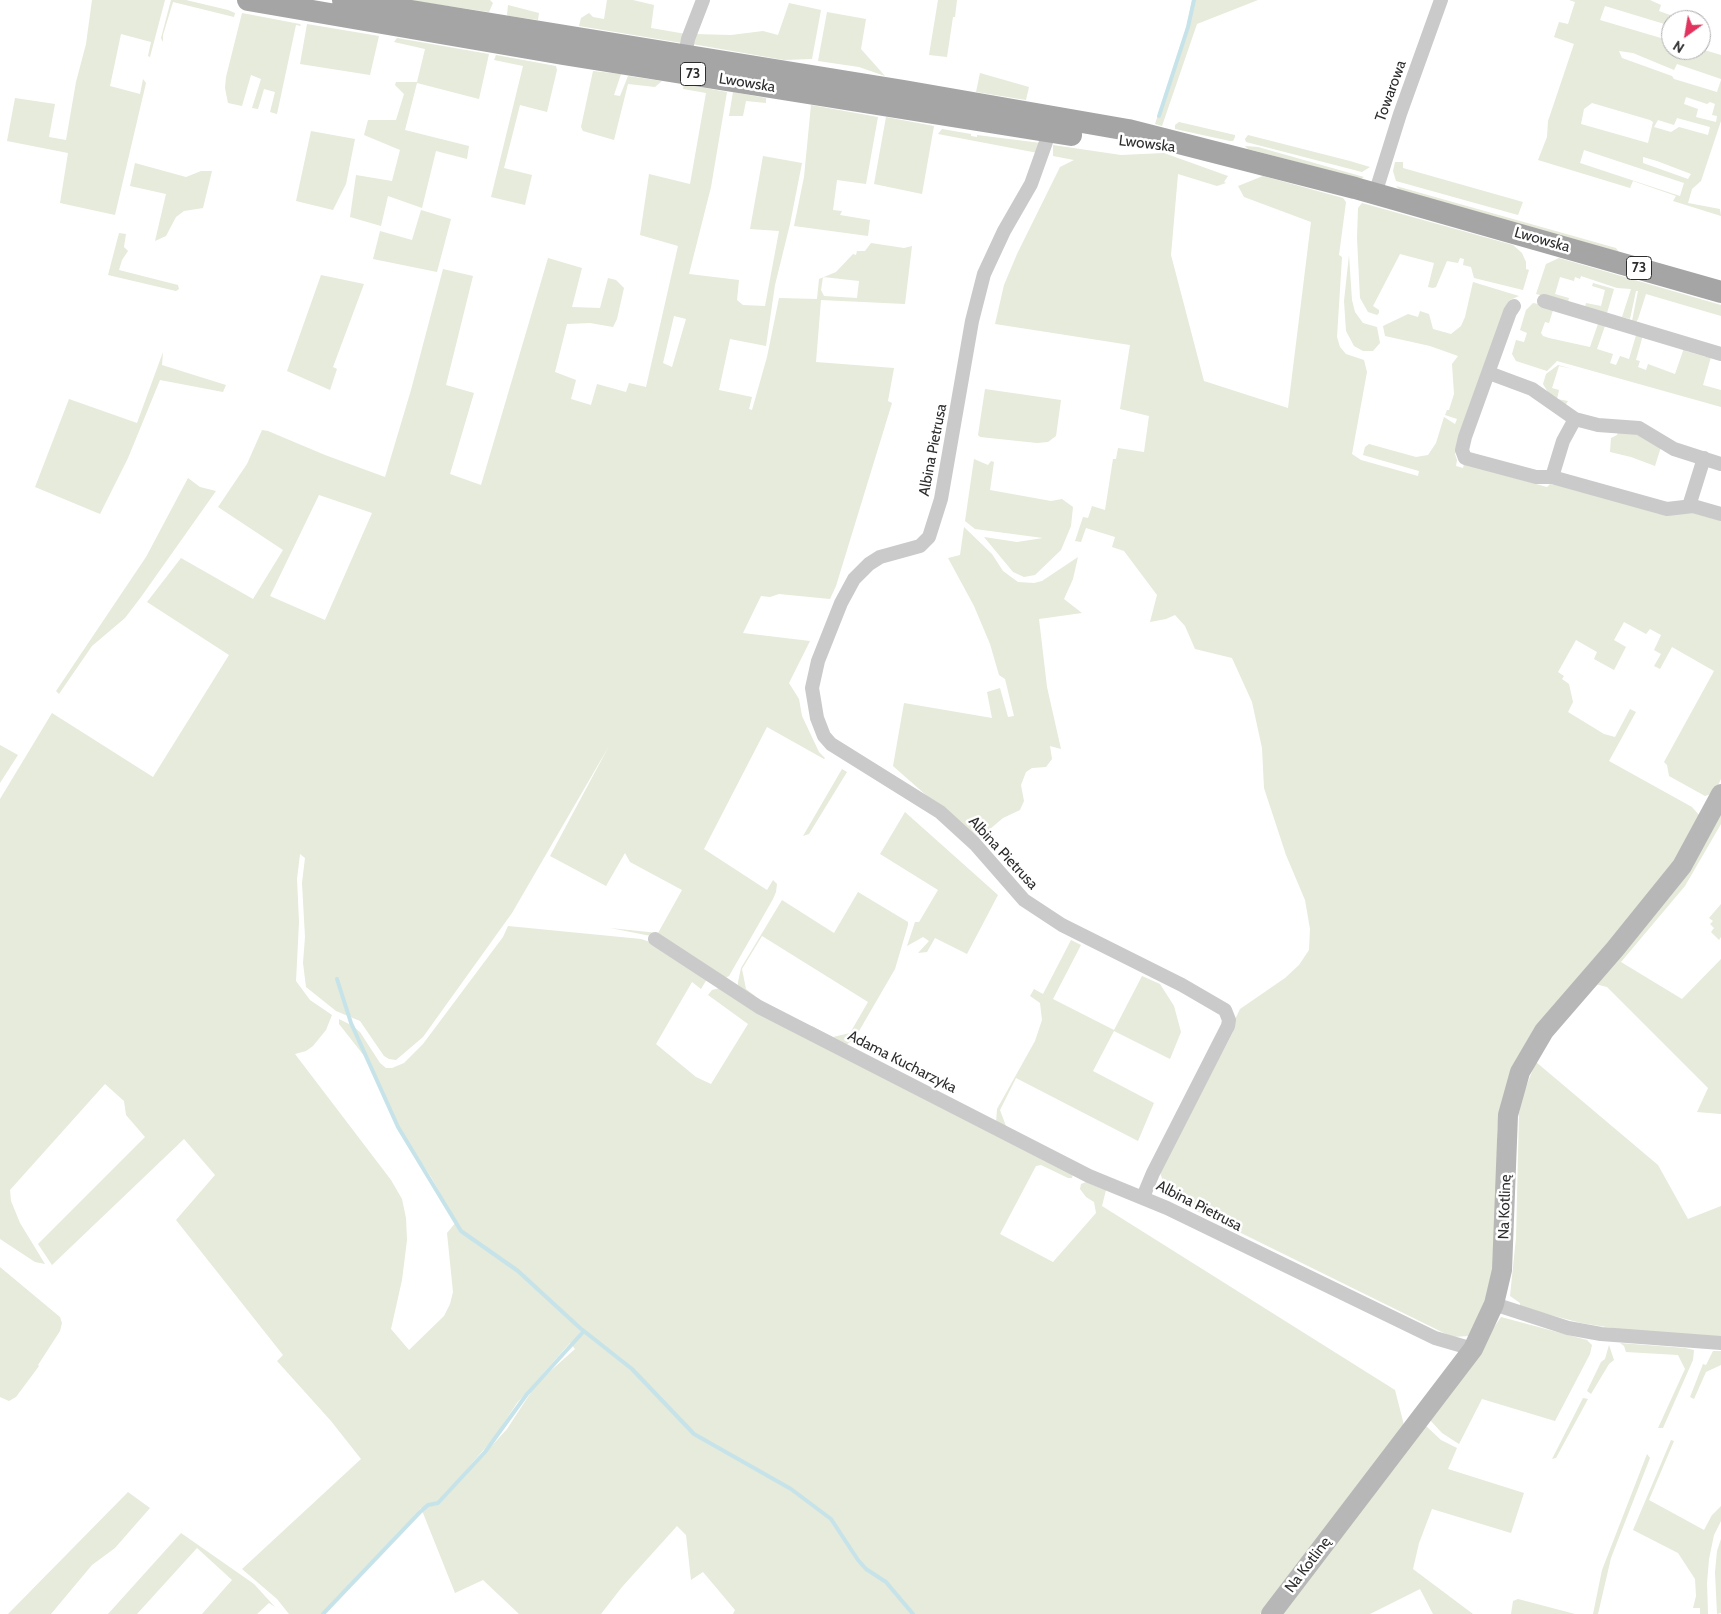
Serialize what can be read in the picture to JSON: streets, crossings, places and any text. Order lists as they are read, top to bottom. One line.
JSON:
{"streets":{"main road":["73","Lwowska"],"street":["Towarowa","Albina Pietrusa","Adama Kucharzyka","Na Kotlinę"]},"crossings":[["Lwowska","Towarowa"],["Lwowska","Albina Pietrusa"],["Albina Pietrusa","Adama Kucharzyka"],["Albina Pietrusa","Na Kotlinę"]],"north":"bottom left"}
